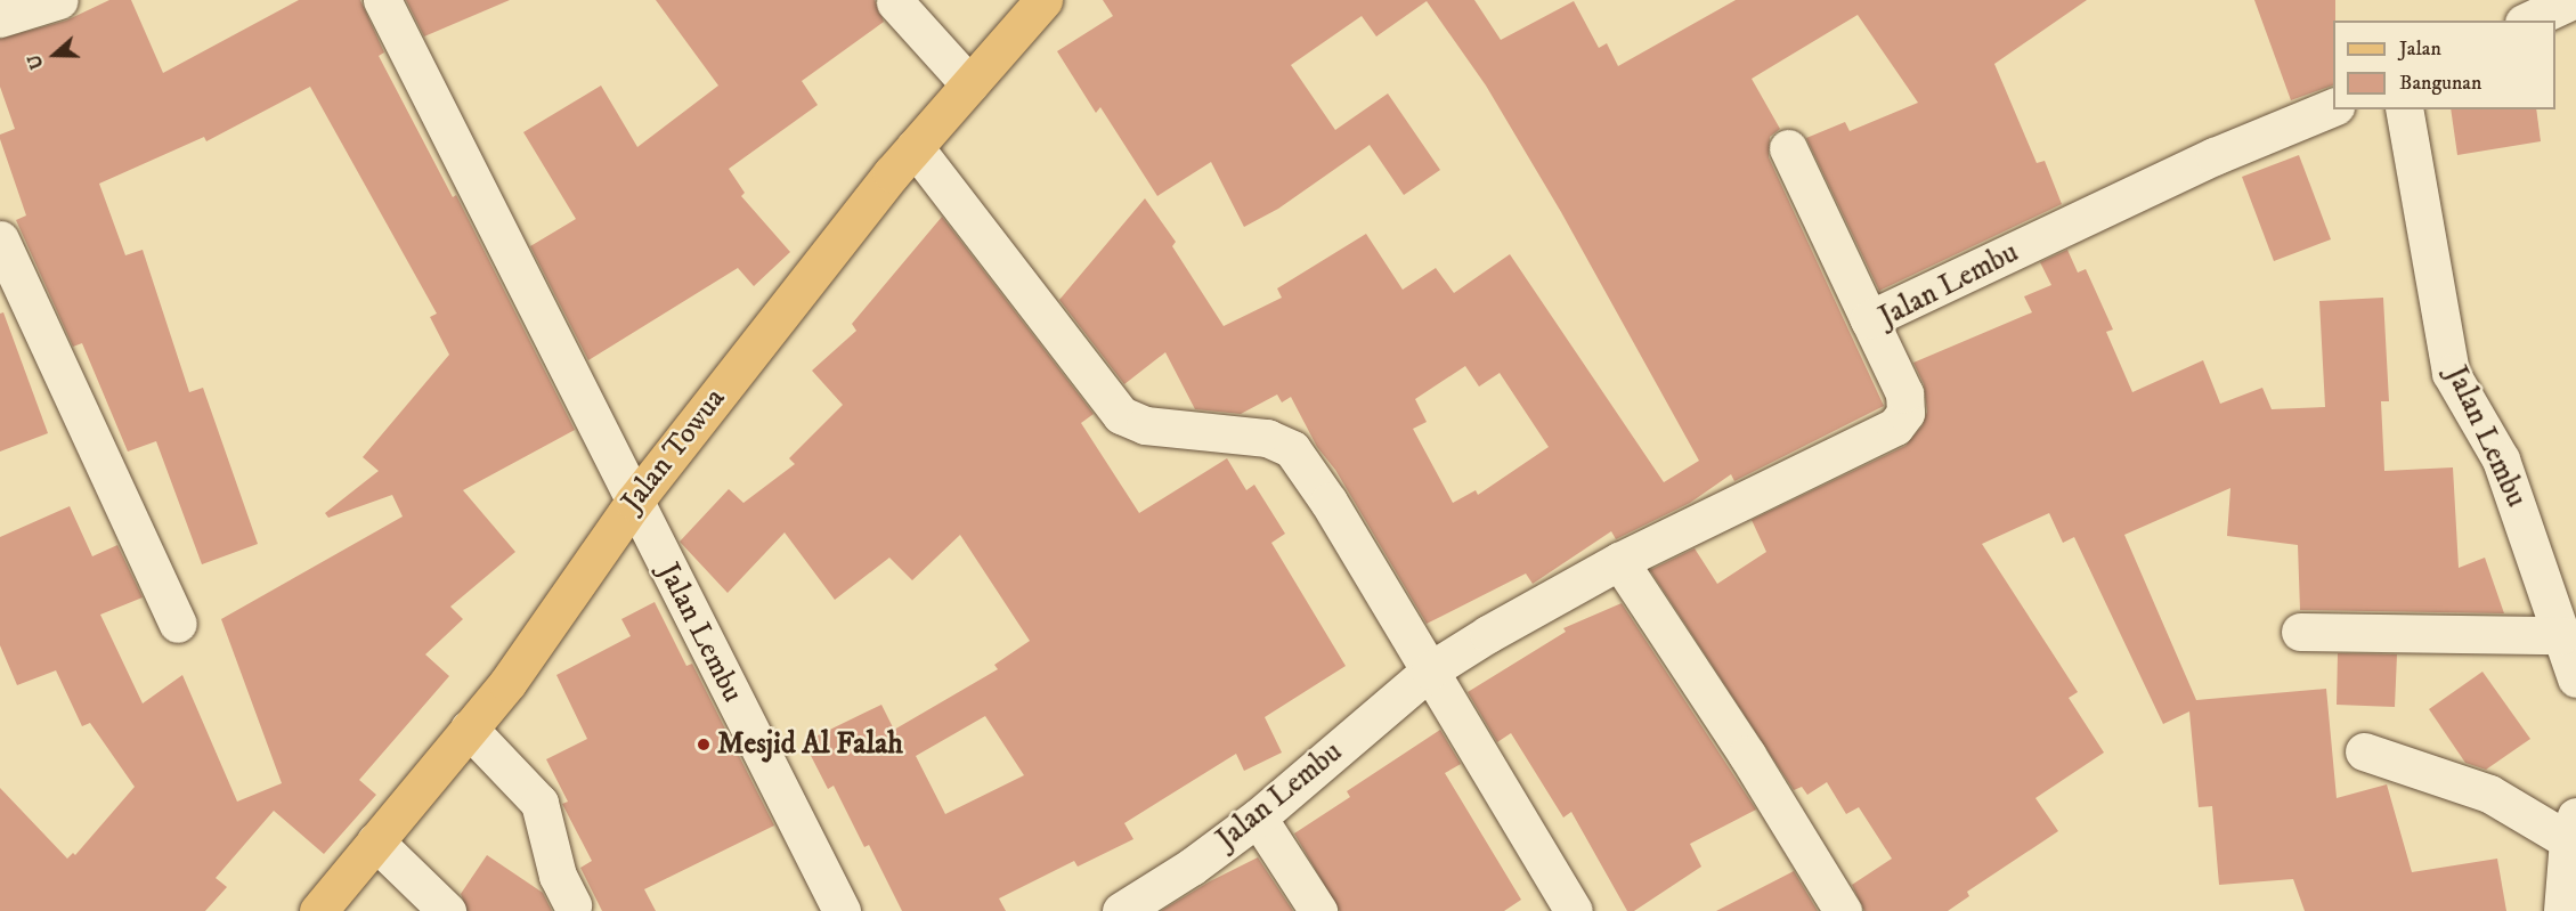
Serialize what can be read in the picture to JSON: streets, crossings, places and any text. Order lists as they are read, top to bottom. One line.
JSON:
{"streets":{"main road":["Jalan Towua"],"street":["Jalan Lembu"]},"crossings":[["Jalan Lembu","Jalan Towua"]],"places":["Mesjid Al Falah"],"legend":["Jalan","Bangunan"],"north":"left"}
